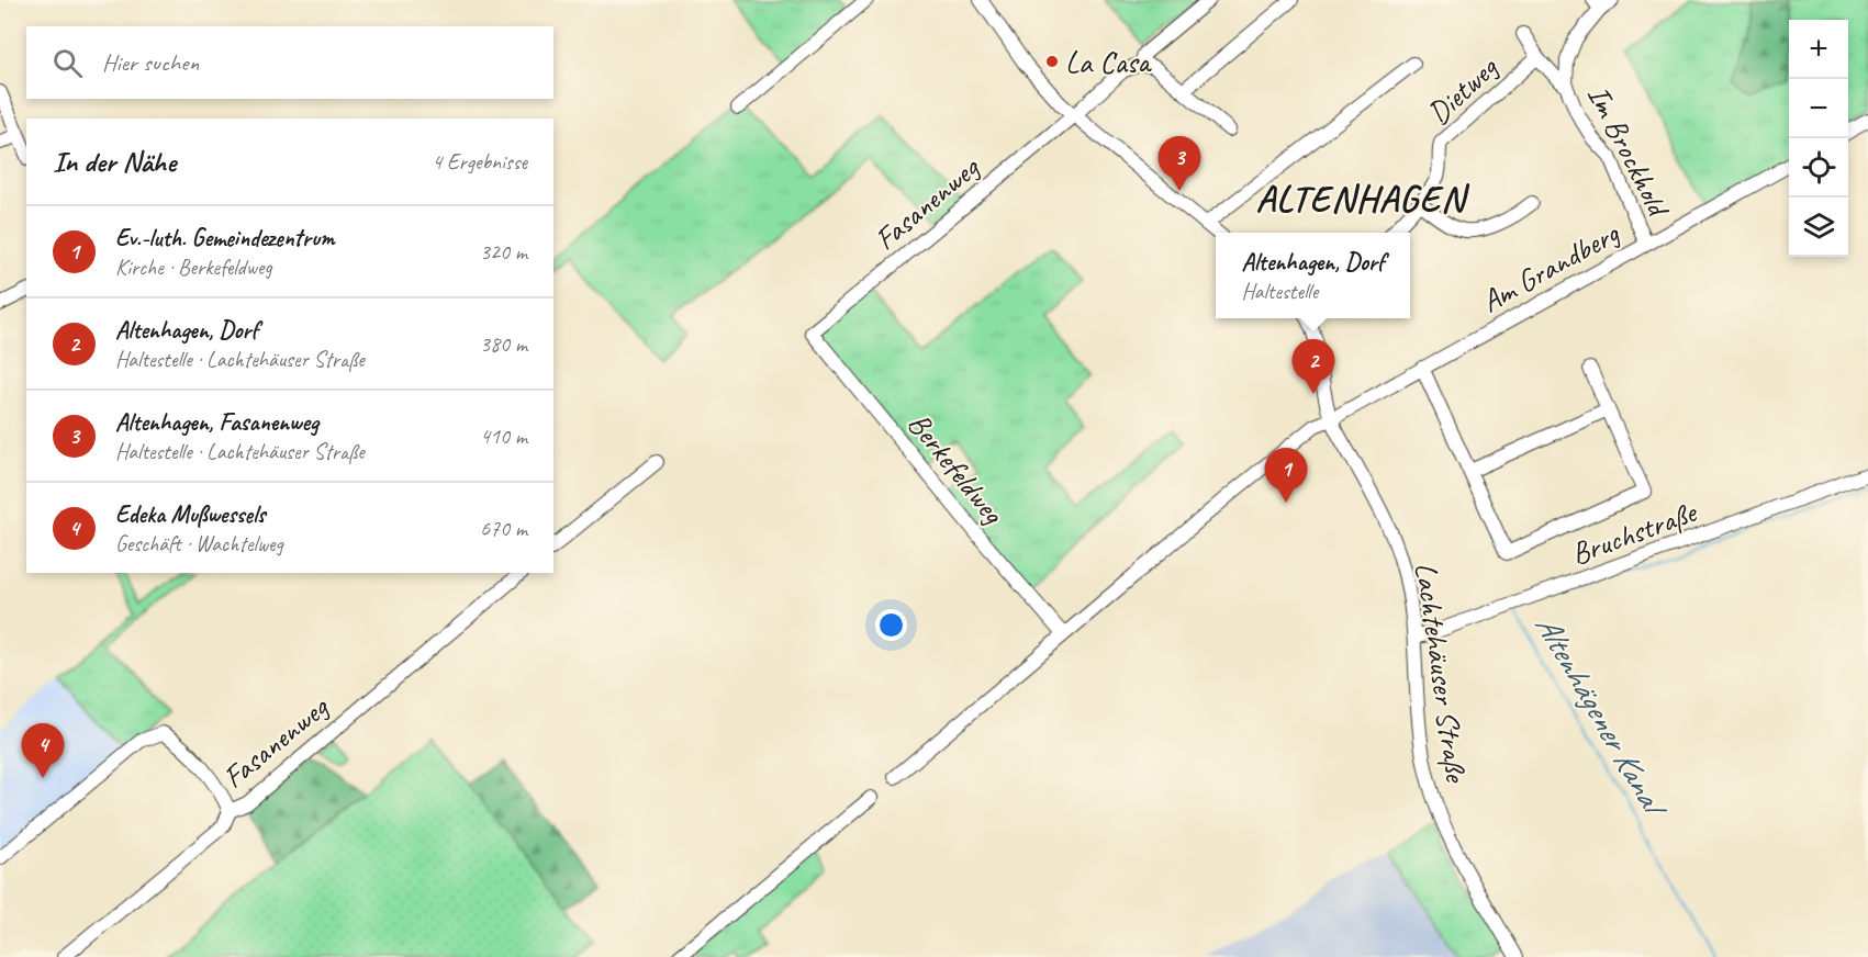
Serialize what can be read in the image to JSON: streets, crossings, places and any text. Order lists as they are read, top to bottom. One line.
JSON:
{"streets":{"street":["Dietweg","Im Brockhold","Fasanenweg","Am Grandberg","Berkefeldweg","Bruchstraße","Lachtehäuser Straße"]},"crossings":[["Dietweg","Im Brockhold"],["Im Brockhold","Am Grandberg"],["Fasanenweg","Berkefeldweg"],["Am Grandberg","Lachtehäuser Straße"],["Bruchstraße","Lachtehäuser Straße"]],"districts":["ALTENHAGEN"],"water":["Altenhägener Kanal"],"places":["La Casa"],"page":{"map_buttons":["+","−"],"search":"Hier suchen","heading":["In der Nähe","4 Ergebnisse"],"pins":["3","2","1","4"],"list":[{"mark":"1","name":"Ev.-luth. Gemeindezentrum","note":"Kirche · Berkefeldweg","value":"320 m"},{"mark":"2","name":"Altenhagen, Dorf","note":"Haltestelle · Lachtehäuser Straße","value":"380 m"},{"mark":"3","name":"Altenhagen, Fasanenweg","note":"Haltestelle · Lachtehäuser Straße","value":"410 m"},{"mark":"4","name":"Edeka Mußwessels","note":"Geschäft · Wachtelweg","value":"670 m"}],"popup":["Altenhagen, Dorf","Haltestelle"]}}
